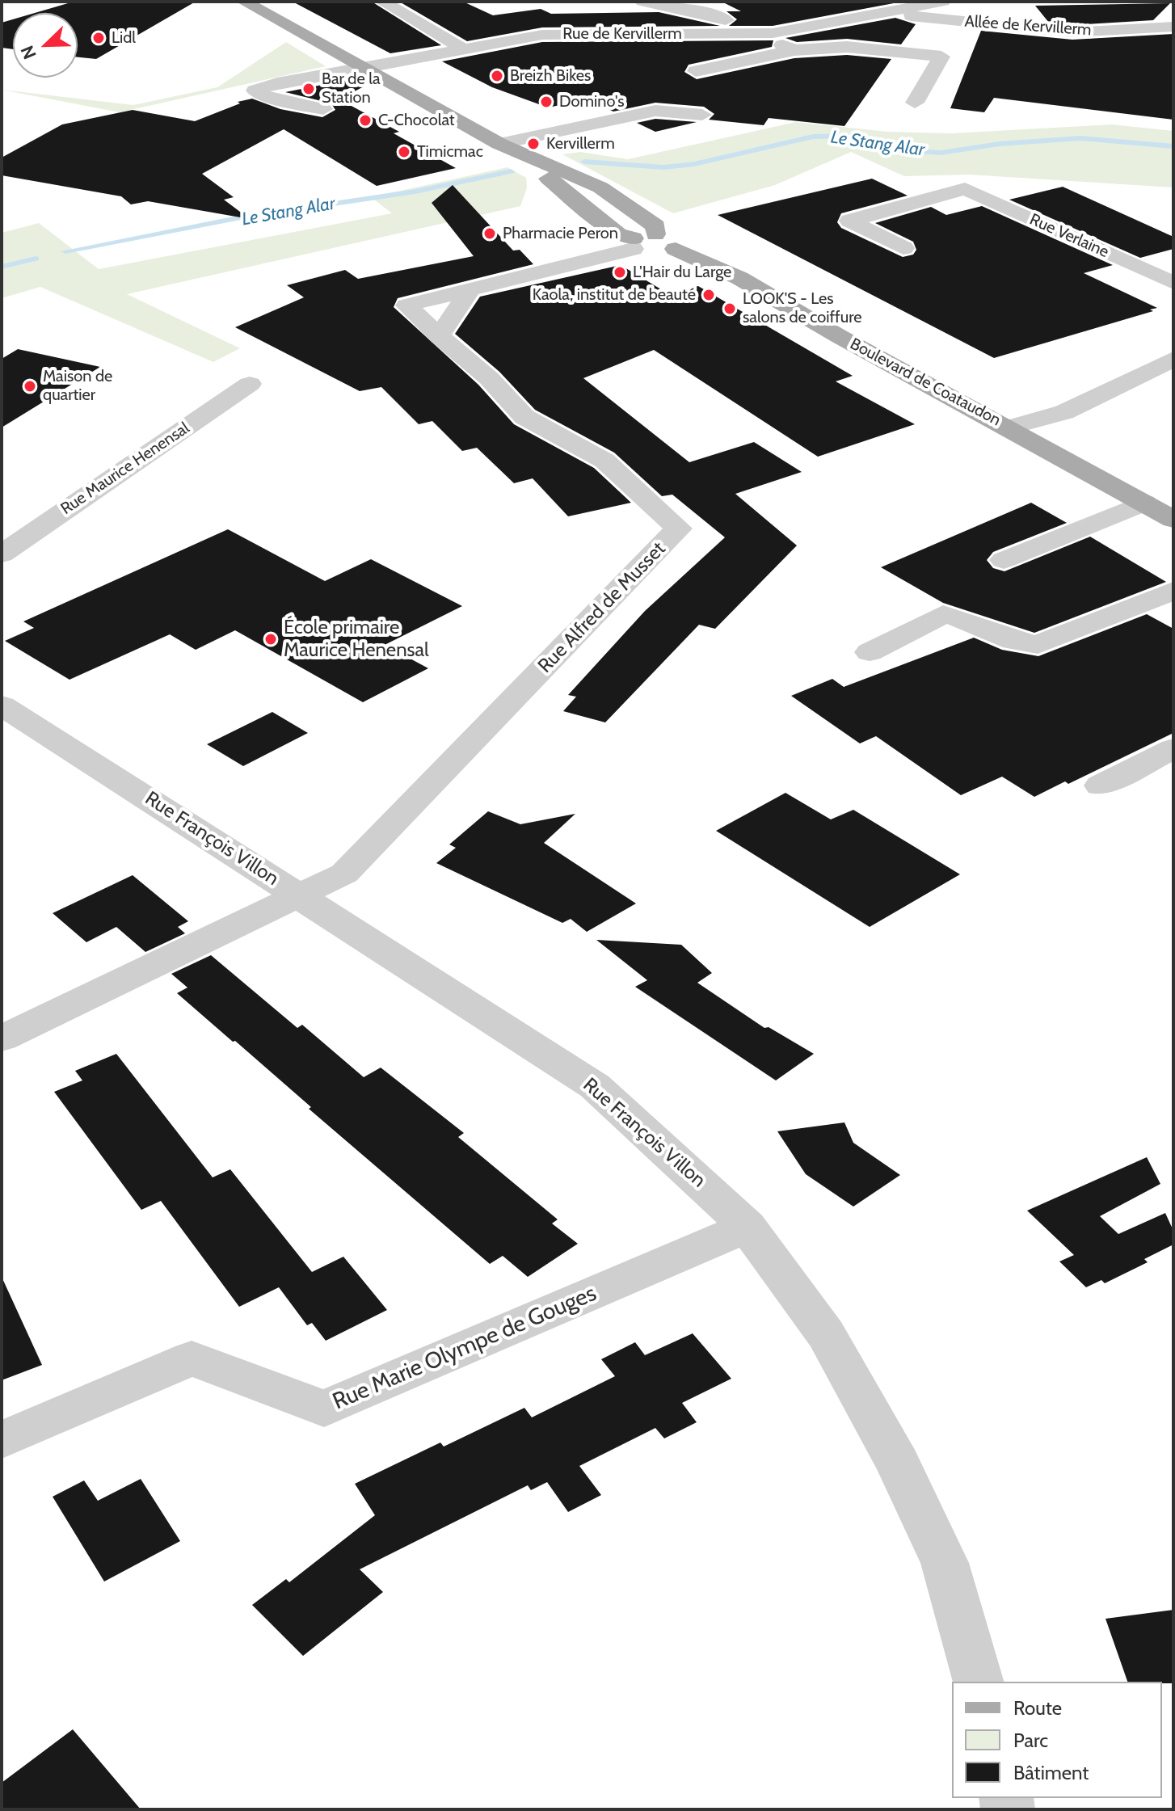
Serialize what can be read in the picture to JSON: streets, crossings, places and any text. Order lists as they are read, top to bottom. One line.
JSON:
{"streets":{"main road":["Boulevard de Coataudon"],"street":["Allée de Kervillerm","Rue de Kervillerm","Rue Verlaine","Rue Maurice Henensal","Rue Alfred de Musset","Rue François Villon","Rue Marie Olympe de Gouges"]},"crossings":[["Allée de Kervillerm","Rue de Kervillerm"],["Rue de Kervillerm","Boulevard de Coataudon"],["Boulevard de Coataudon","Rue Alfred de Musset"],["Rue Alfred de Musset","Rue François Villon"],["Rue François Villon","Rue Marie Olympe de Gouges"]],"water":["Le Stang Alar"],"places":["Lidl","Breizh Bikes","Bar de la Station","Domino's","C-Chocolat","Kervillerm","Timicmac","Pharmacie Peron","L'Hair du Large","Kaola, institut de beauté","LOOK'S - Les salons de coiffure","Maison de quartier","École primaire Maurice Henensal"],"legend":["Route","Parc","Bâtiment"],"north":"bottom left"}
